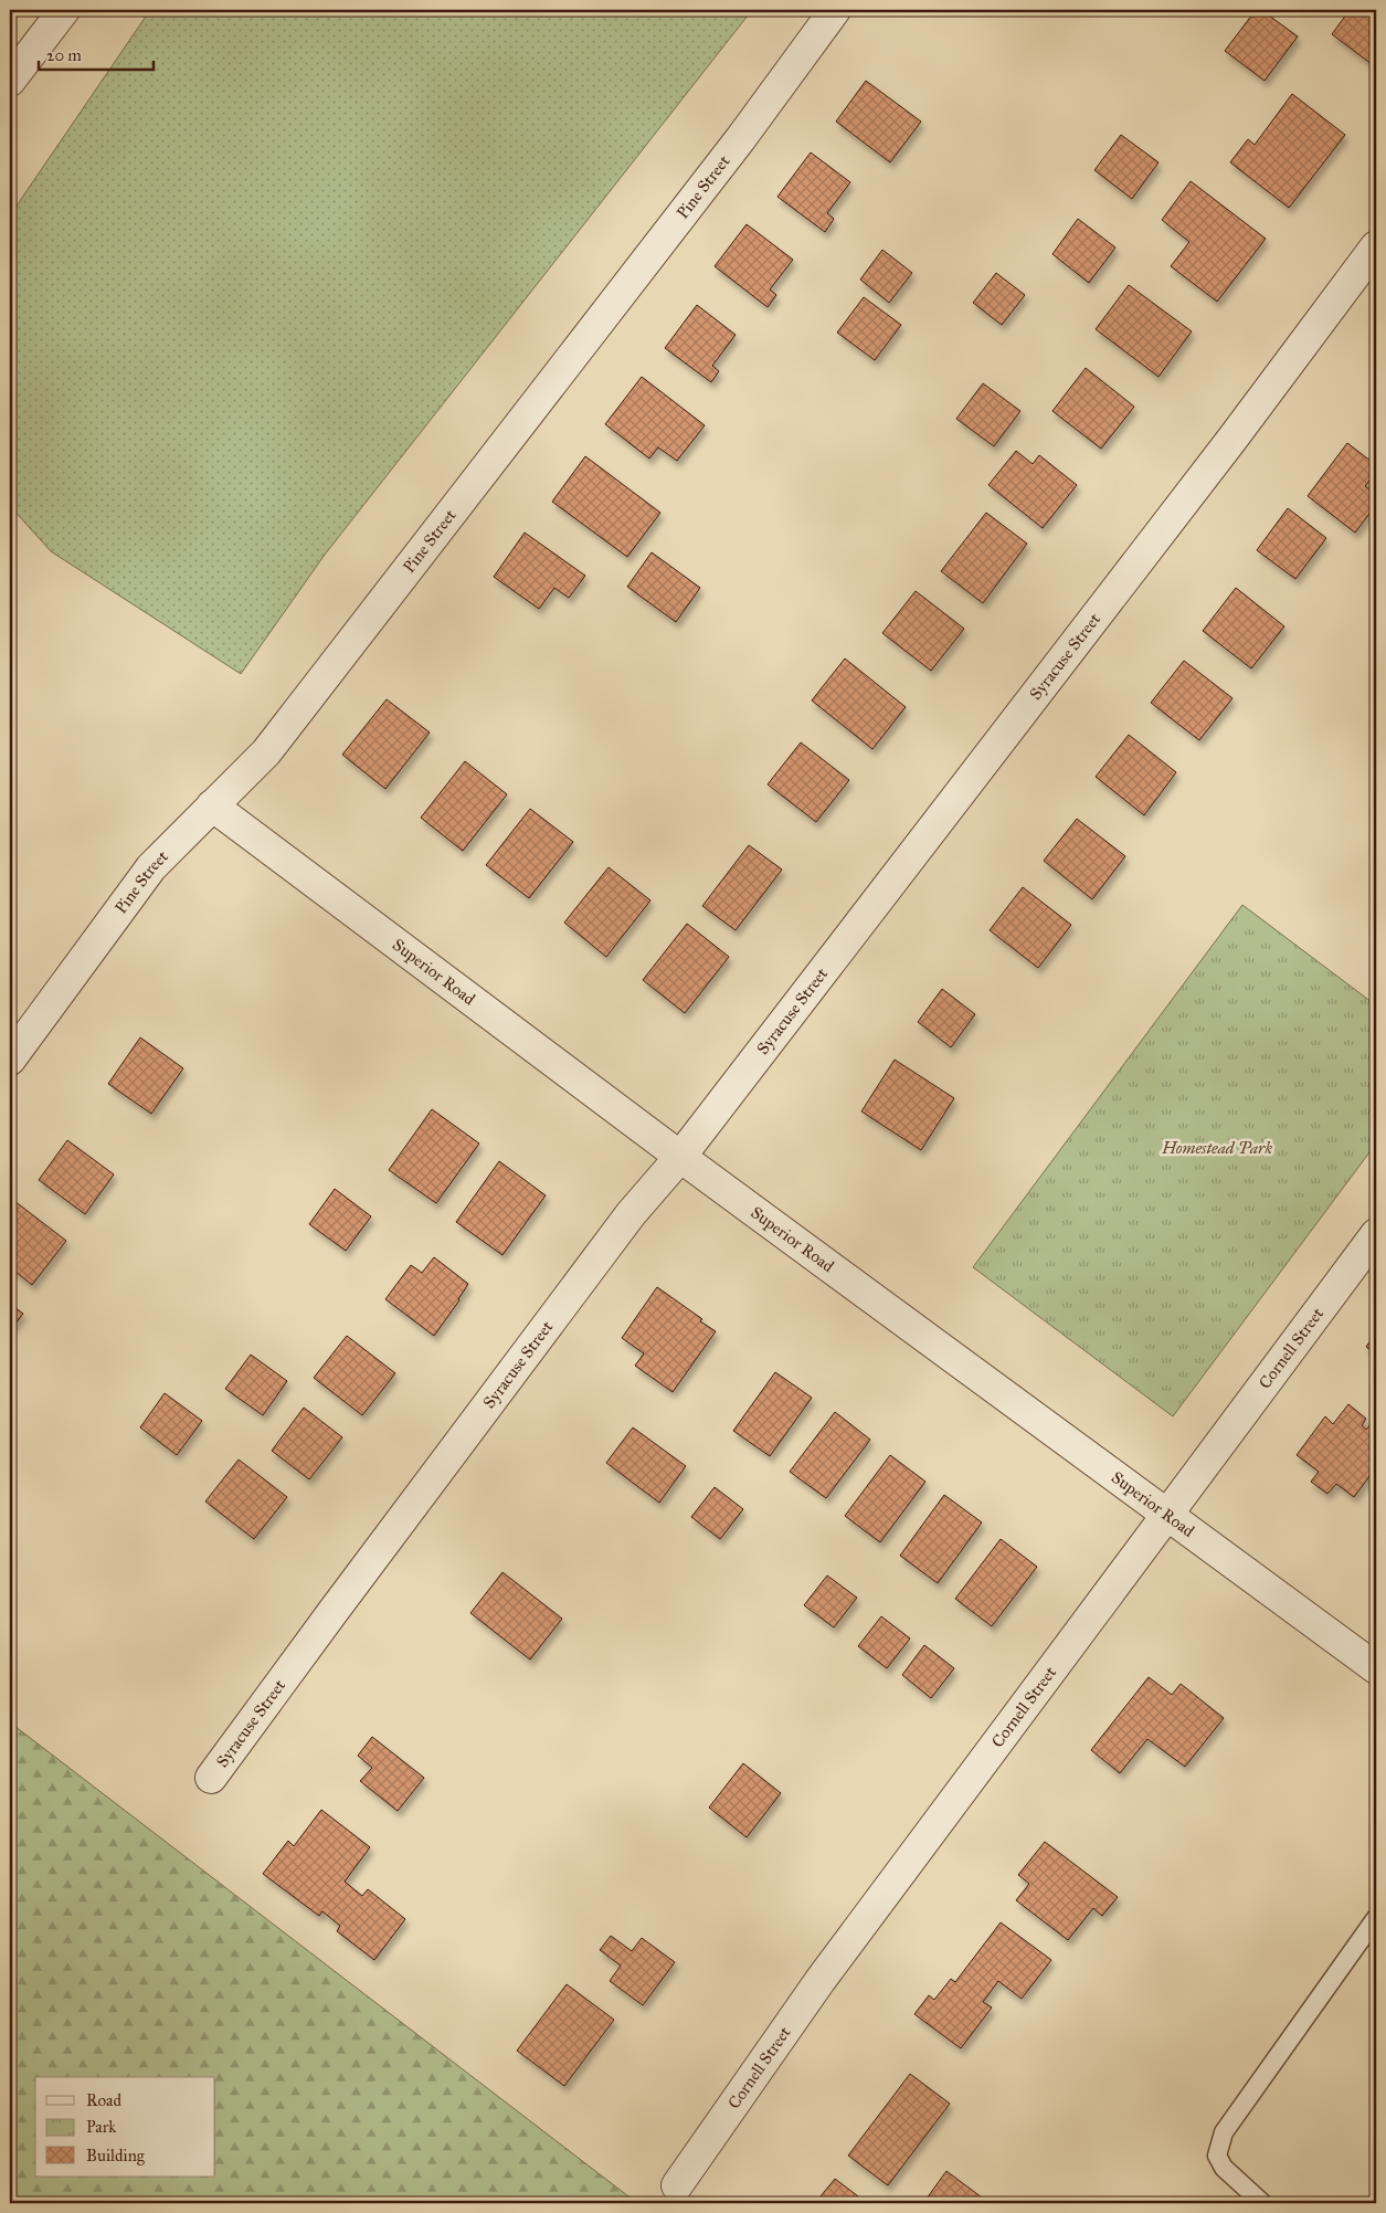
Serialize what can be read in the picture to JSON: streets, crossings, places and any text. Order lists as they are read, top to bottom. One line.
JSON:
{"streets":{"street":["Pine Street","Syracuse Street","Superior Road","Cornell Street"]},"crossings":[["Pine Street","Superior Road"],["Syracuse Street","Superior Road"],["Superior Road","Cornell Street"]],"parks":["Homestead Park"],"legend":["Road","Park","Building"],"scale_bar":"20 m"}
